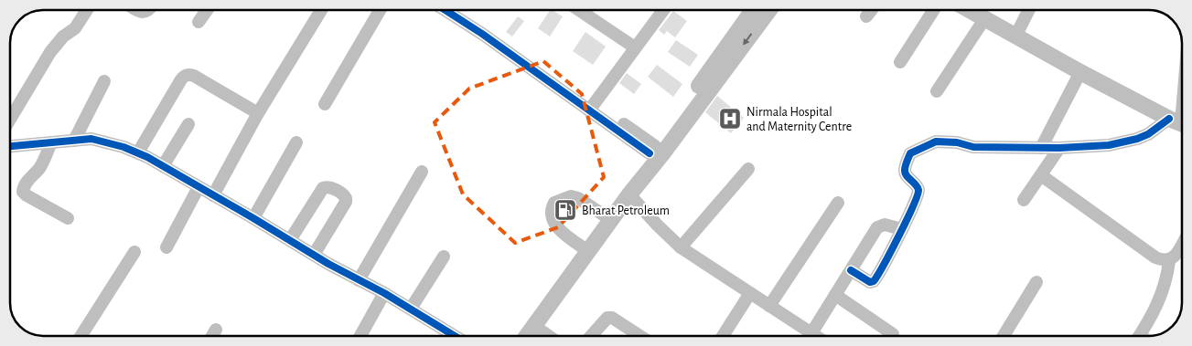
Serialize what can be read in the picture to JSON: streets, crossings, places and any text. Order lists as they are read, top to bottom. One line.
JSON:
{"places":{"hospital":["Nirmala Hospital and Maternity Centre"],"fuel station":["Bharat Petroleum"]}}
